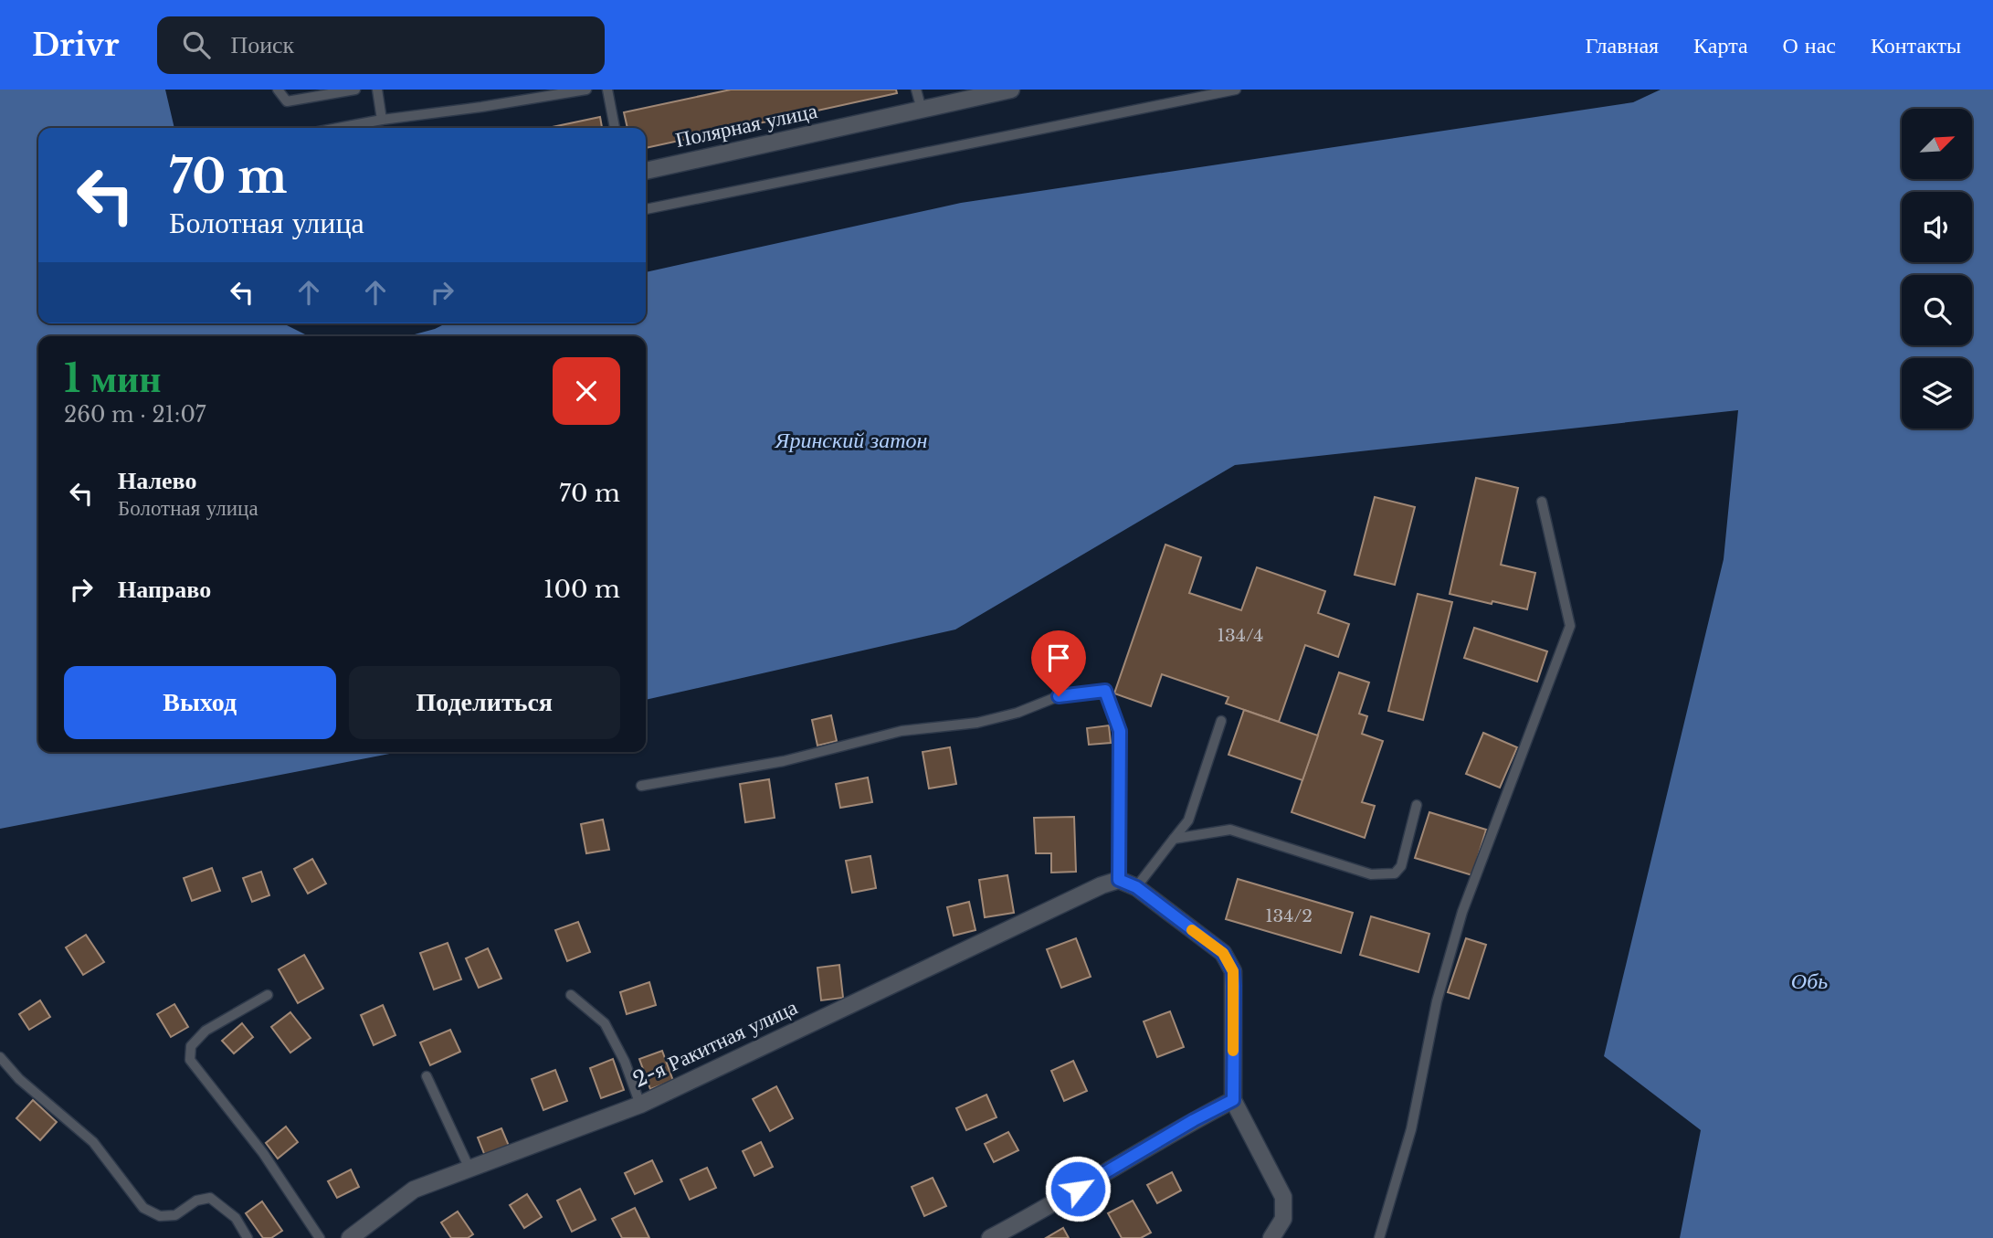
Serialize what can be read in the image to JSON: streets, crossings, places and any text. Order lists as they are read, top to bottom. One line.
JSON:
{"streets":{"street":["Полярная улица","2-я Ракитная улица"]},"water":["Яринский затон","Обь"],"house_numbers":["134/4","134/2"],"north":"top right","page":{"header":"Drivr","search":"Поиск","nav":["Главная","Карта","О нас","Контакты"],"turn":["70 m","Болотная улица"],"heading":["1 мин","260 m · 21:07"],"list":[{"name":"Налево","note":"Болотная улица","value":"70 m"},{"name":"Направо","value":"100 m"}],"buttons":["Выход","Поделиться"]}}
